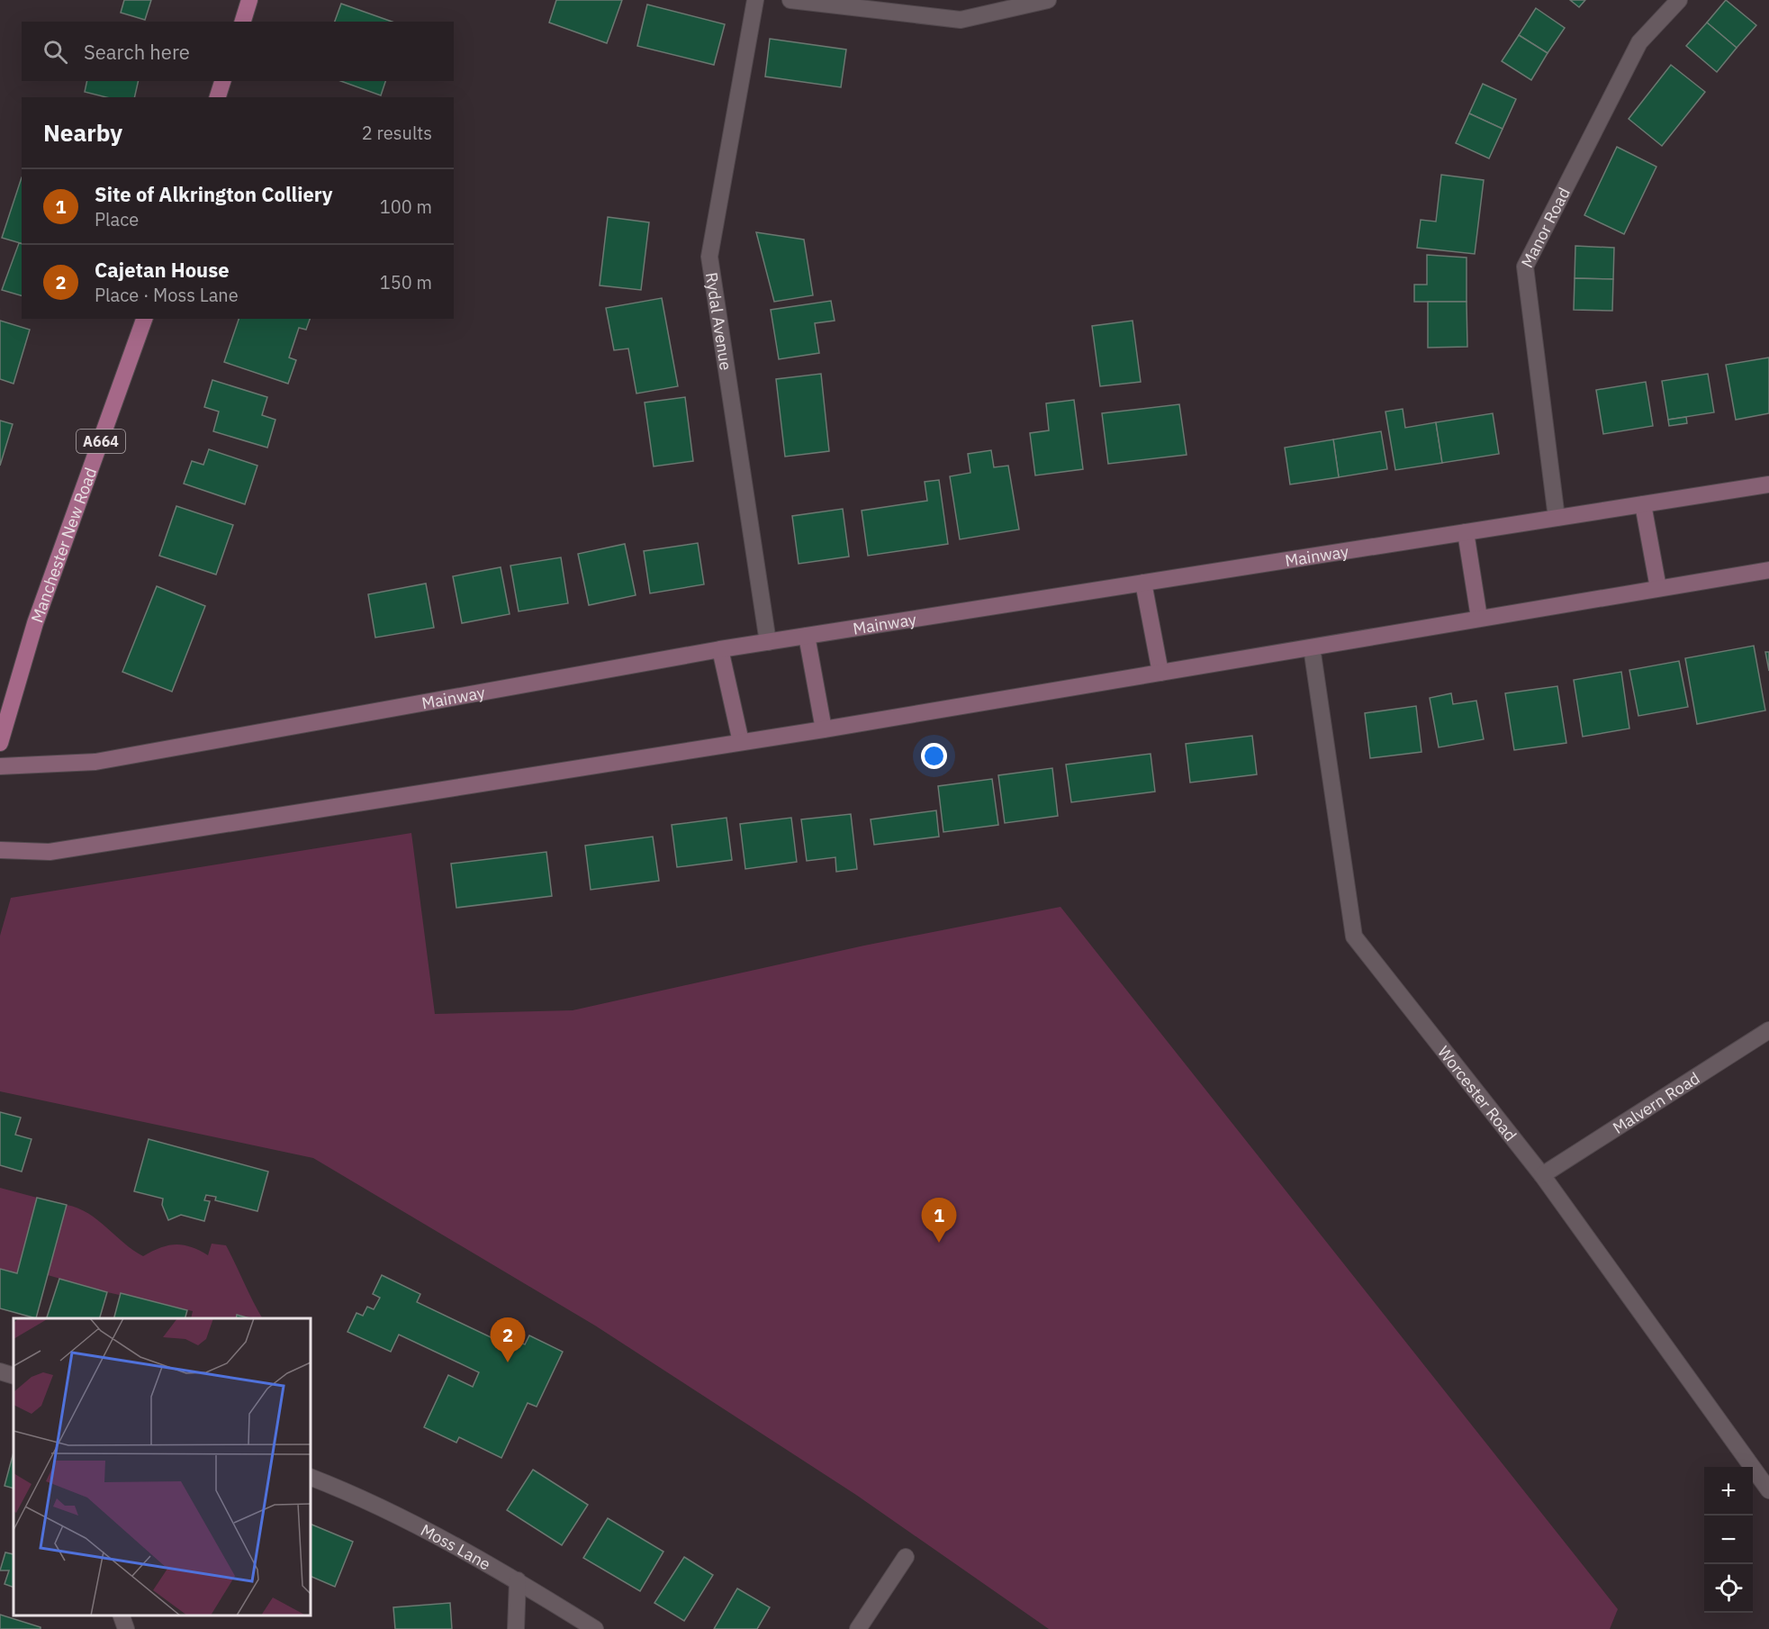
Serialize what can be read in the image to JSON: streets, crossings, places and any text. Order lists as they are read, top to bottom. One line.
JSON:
{"streets":{"main road":["A664","Manchester New Road"],"street":["Manor Road","Rydal Avenue","Mainway","Worcester Road","Malvern Road","Moss Lane"]},"crossings":[["Manor Road","Mainway"],["Rydal Avenue","Mainway"],["Worcester Road","Malvern Road"]],"page":{"search":"Search here","heading":["Nearby","2 results"],"list":[{"mark":"1","name":"Site of Alkrington Colliery","note":"Place","value":"100 m"},{"mark":"2","name":"Cajetan House","note":"Place · Moss Lane","value":"150 m"}],"pins":["1","2"],"map_buttons":["+","−"]}}
